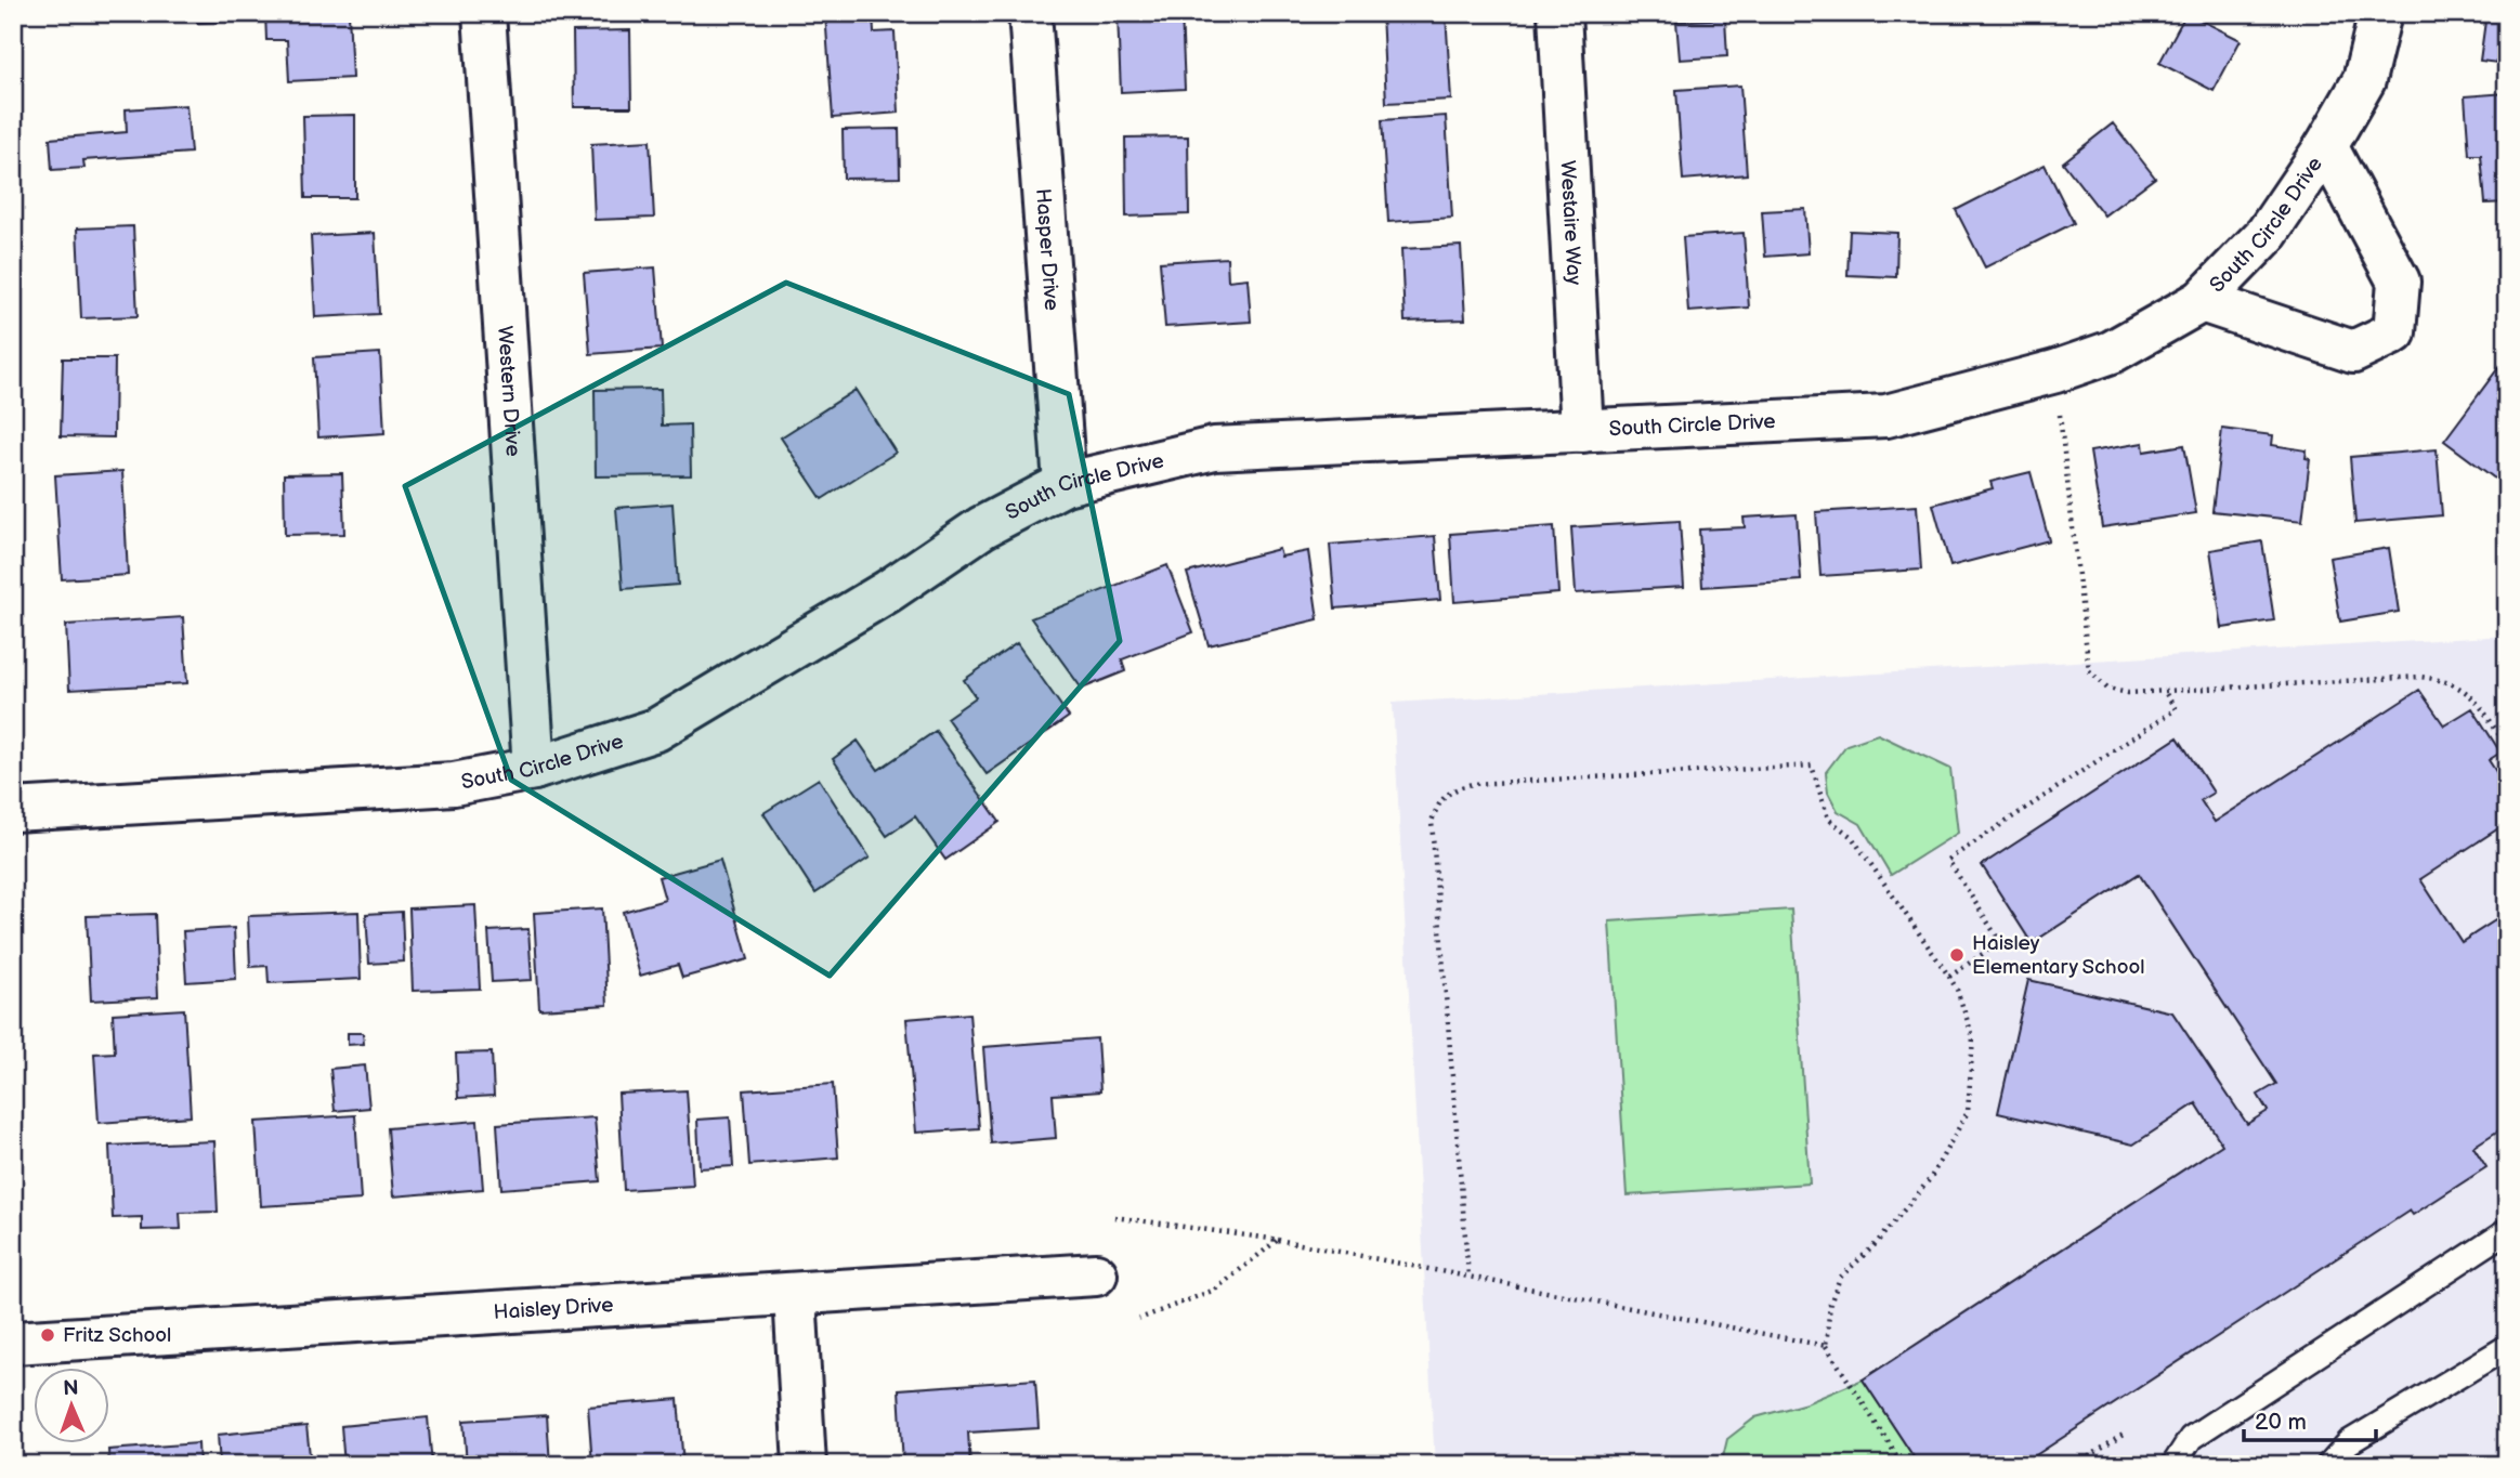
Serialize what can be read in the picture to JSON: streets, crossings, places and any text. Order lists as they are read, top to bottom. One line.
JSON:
{"streets":{"street":["Westaire Way","South Circle Drive","Hasper Drive","Western Drive","Haisley Drive"]},"crossings":[["Westaire Way","South Circle Drive"],["South Circle Drive","Hasper Drive"],["South Circle Drive","Western Drive"]],"places":["Haisley Elementary School","Fritz School"],"scale_bar":"20 m","north":"top"}
